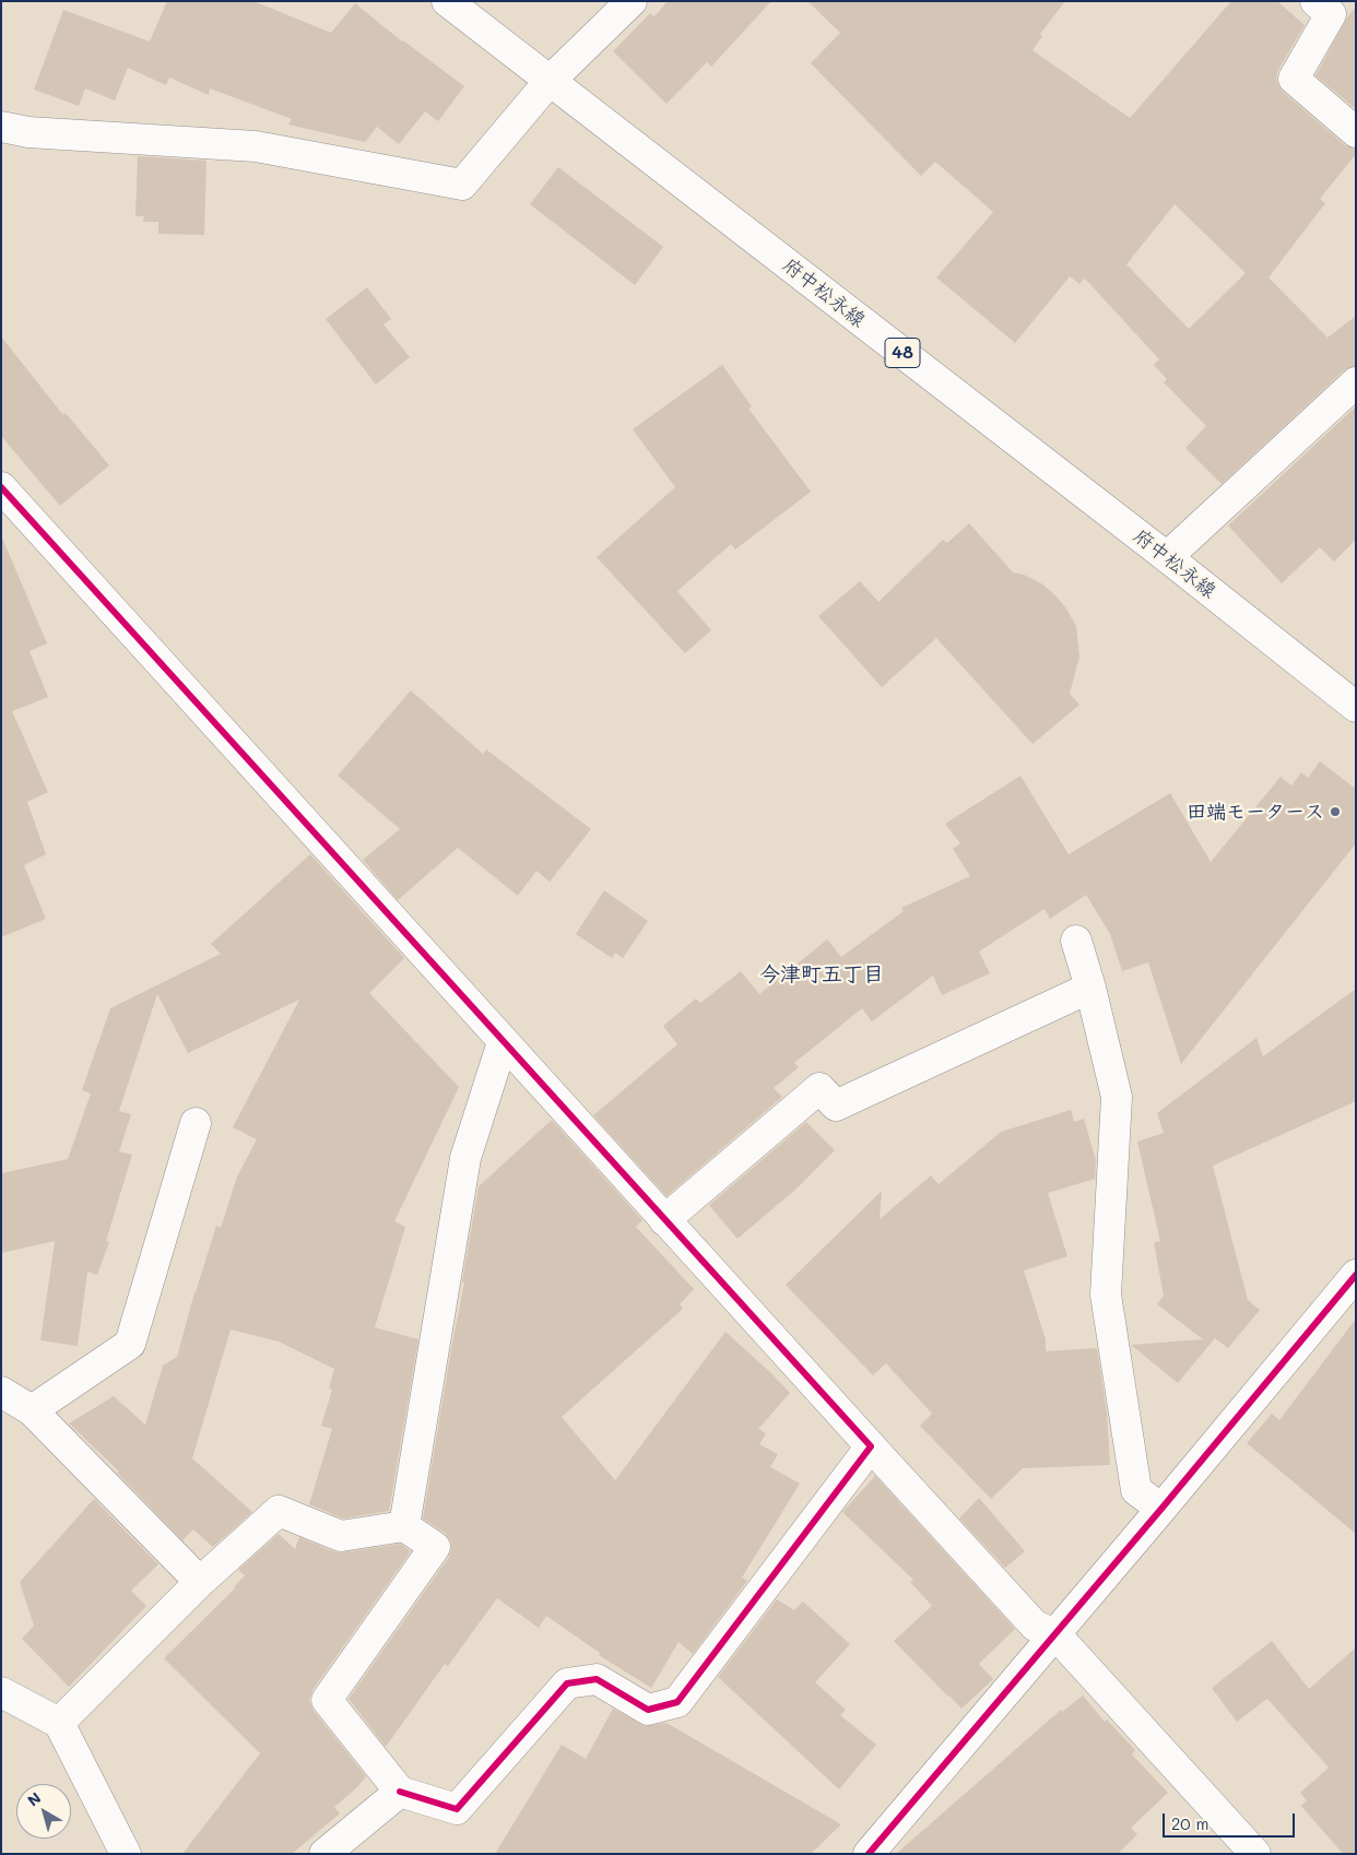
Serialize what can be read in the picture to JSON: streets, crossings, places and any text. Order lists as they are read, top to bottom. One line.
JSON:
{"streets":{"street":["府中松永線","48"]},"districts":["今津町五丁目"],"places":["田端モータース"],"scale_bar":"20 m","north":"top left"}
